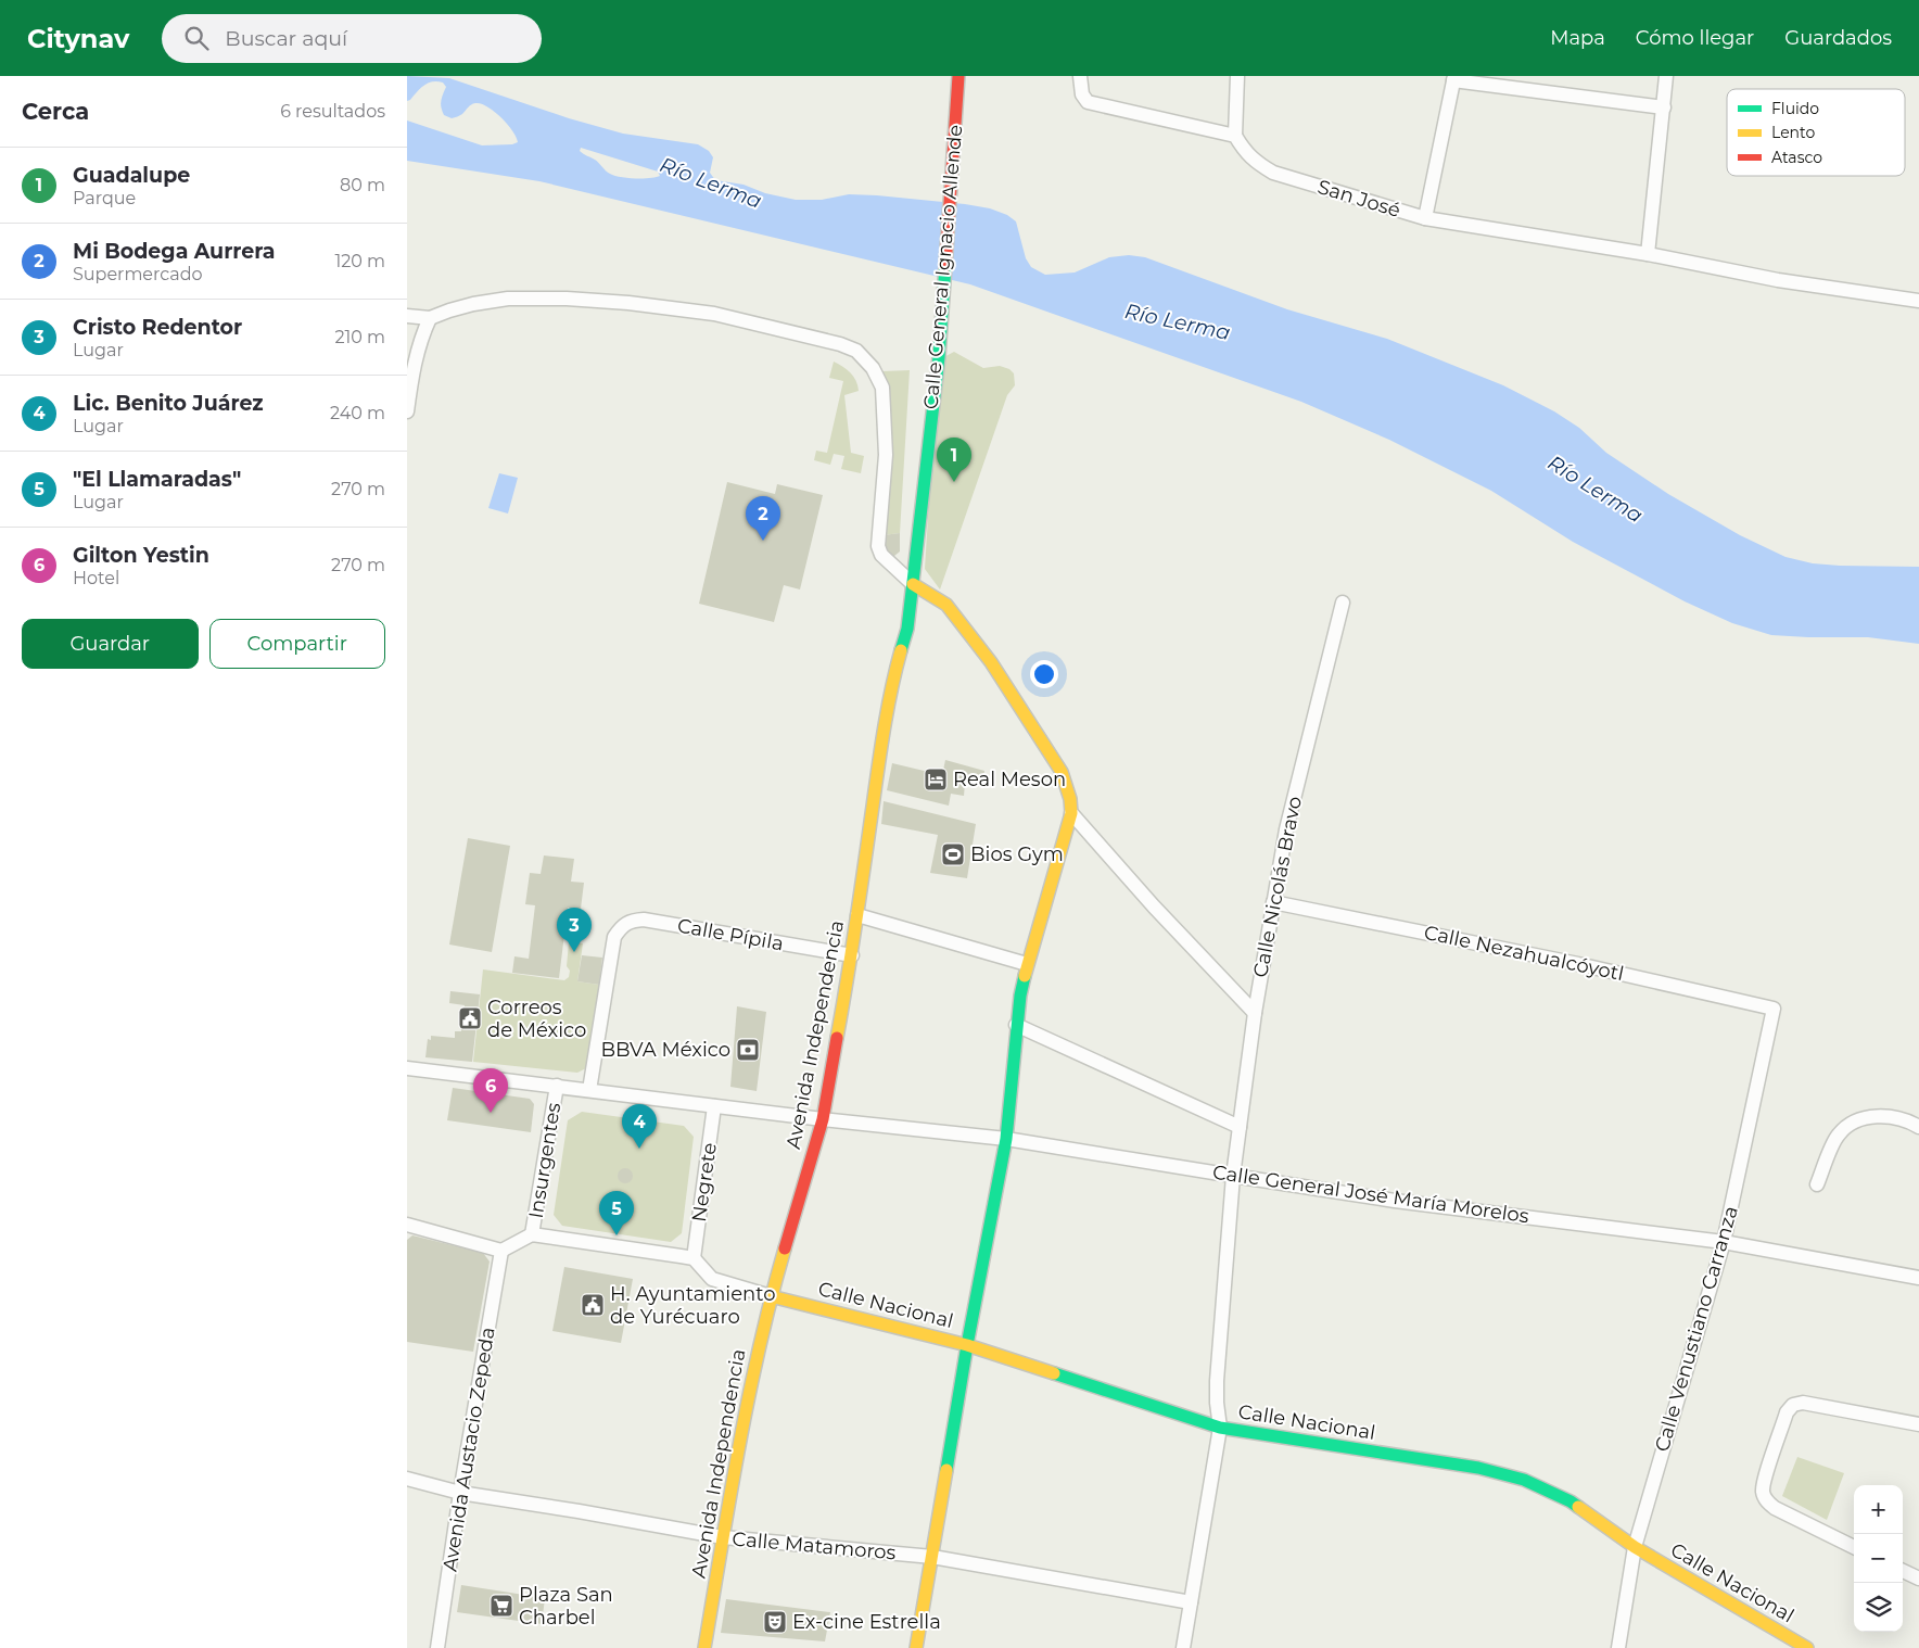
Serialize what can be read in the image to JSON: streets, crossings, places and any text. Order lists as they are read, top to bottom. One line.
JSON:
{"streets":{"street":["San José","Calle General Ignacio Allende","Calle Nicolás Bravo","Calle Pípila","Calle Nezahualcóyotl","Avenida Independencia","Insurgentes","Negrete","Calle General José María Morelos","Calle Nacional","Calle Venustiano Carranza","Avenida Austacio Zepeda","Calle Matamoros"]},"crossings":[["Calle General Ignacio Allende","Avenida Independencia"],["Calle Nicolás Bravo","Calle Nezahualcóyotl"],["Calle Nicolás Bravo","Calle General José María Morelos"],["Calle Nicolás Bravo","Calle Nacional"],["Calle Nicolás Bravo","Calle Matamoros"],["Calle Pípila","Avenida Independencia"],["Calle Pípila","Calle General José María Morelos"],["Calle Nezahualcóyotl","Calle Venustiano Carranza"],["Avenida Independencia","Calle General José María Morelos"],["Avenida Independencia","Calle Nacional"],["Avenida Independencia","Calle Matamoros"],["Insurgentes","Calle General José María Morelos"],["Negrete","Calle General José María Morelos"],["Calle General José María Morelos","Calle Venustiano Carranza"],["Calle Nacional","Calle Venustiano Carranza"],["Avenida Austacio Zepeda","Calle Matamoros"]],"water":["Río Lerma"],"places":{"hotel":["Real Meson"],"sports":["Bios Gym"],"public building":["Correos de México","H. Ayuntamiento de Yurécuaro"],"bank":["BBVA México"],"supermarket":["Plaza San Charbel"],"theatre":["Ex-cine Estrella"]},"legend":["Fluido","Lento","Atasco"],"page":{"header":"Citynav","search":"Buscar aquí","nav":["Mapa","Cómo llegar","Guardados"],"heading":["Cerca","6 resultados"],"list":[{"mark":"1","name":"Guadalupe","note":"Parque","value":"80 m"},{"mark":"2","name":"Mi Bodega Aurrera","note":"Supermercado","value":"120 m"},{"mark":"3","name":"Cristo Redentor","note":"Lugar","value":"210 m"},{"mark":"4","name":"Lic. Benito Juárez","note":"Lugar","value":"240 m"},{"mark":"5","name":"\"El Llamaradas\"","note":"Lugar","value":"270 m"},{"mark":"6","name":"Gilton Yestin","note":"Hotel","value":"270 m"}],"pins":["1","2","3","6","4","5"],"buttons":["Guardar","Compartir"],"map_buttons":["+","−"]}}
